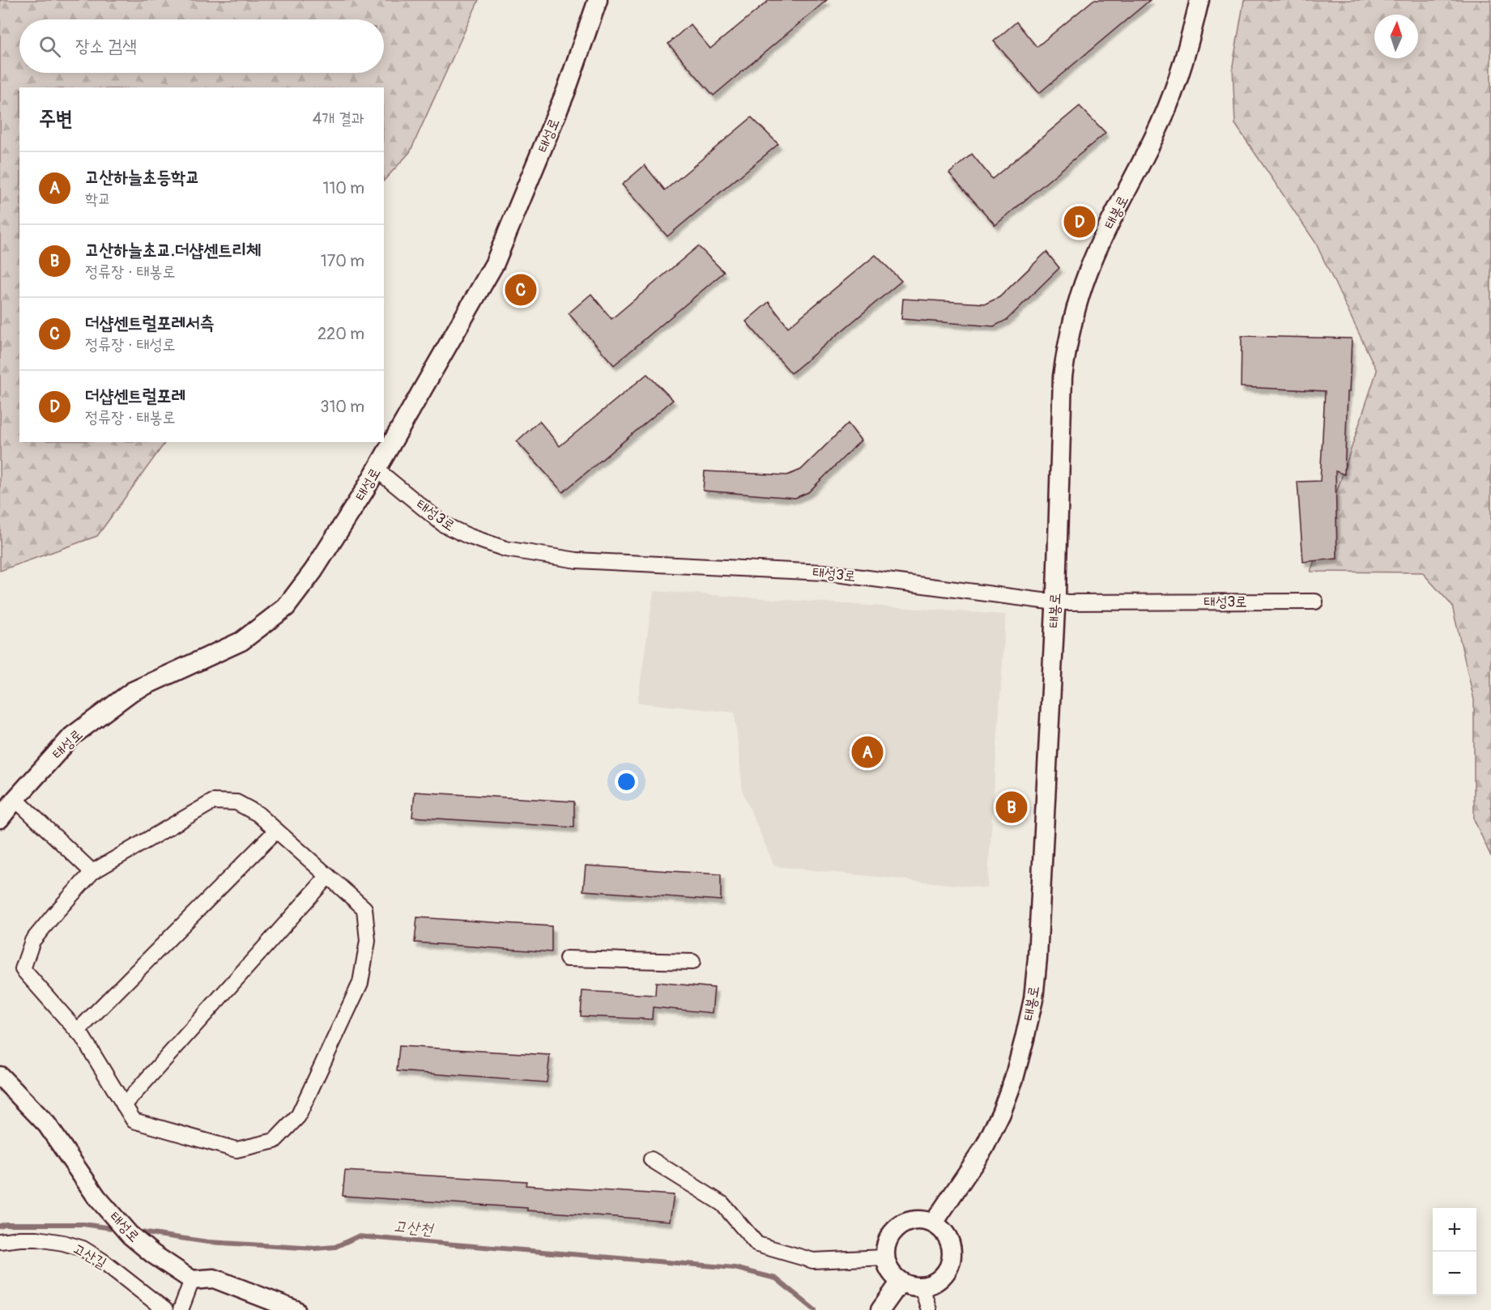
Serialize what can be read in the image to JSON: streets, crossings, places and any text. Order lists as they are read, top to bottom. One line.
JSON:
{"streets":{"street":["태성로","태봉로","태성3로","고산길"]},"crossings":[["태성로","태성3로"],["태봉로","태성3로"]],"water":["고산천"],"north":"top","page":{"search":"장소 검색","heading":["주변","4개 결과"],"list":[{"mark":"A","name":"고산하늘초등학교","note":"학교","value":"110 m"},{"mark":"B","name":"고산하늘초교.더샵센트리체","note":"정류장 · 태봉로","value":"170 m"},{"mark":"C","name":"더샵센트럴포레서측","note":"정류장 · 태성로","value":"220 m"},{"mark":"D","name":"더샵센트럴포레","note":"정류장 · 태봉로","value":"310 m"}],"pins":["D","C","A","B"],"map_buttons":["+","−"]}}
